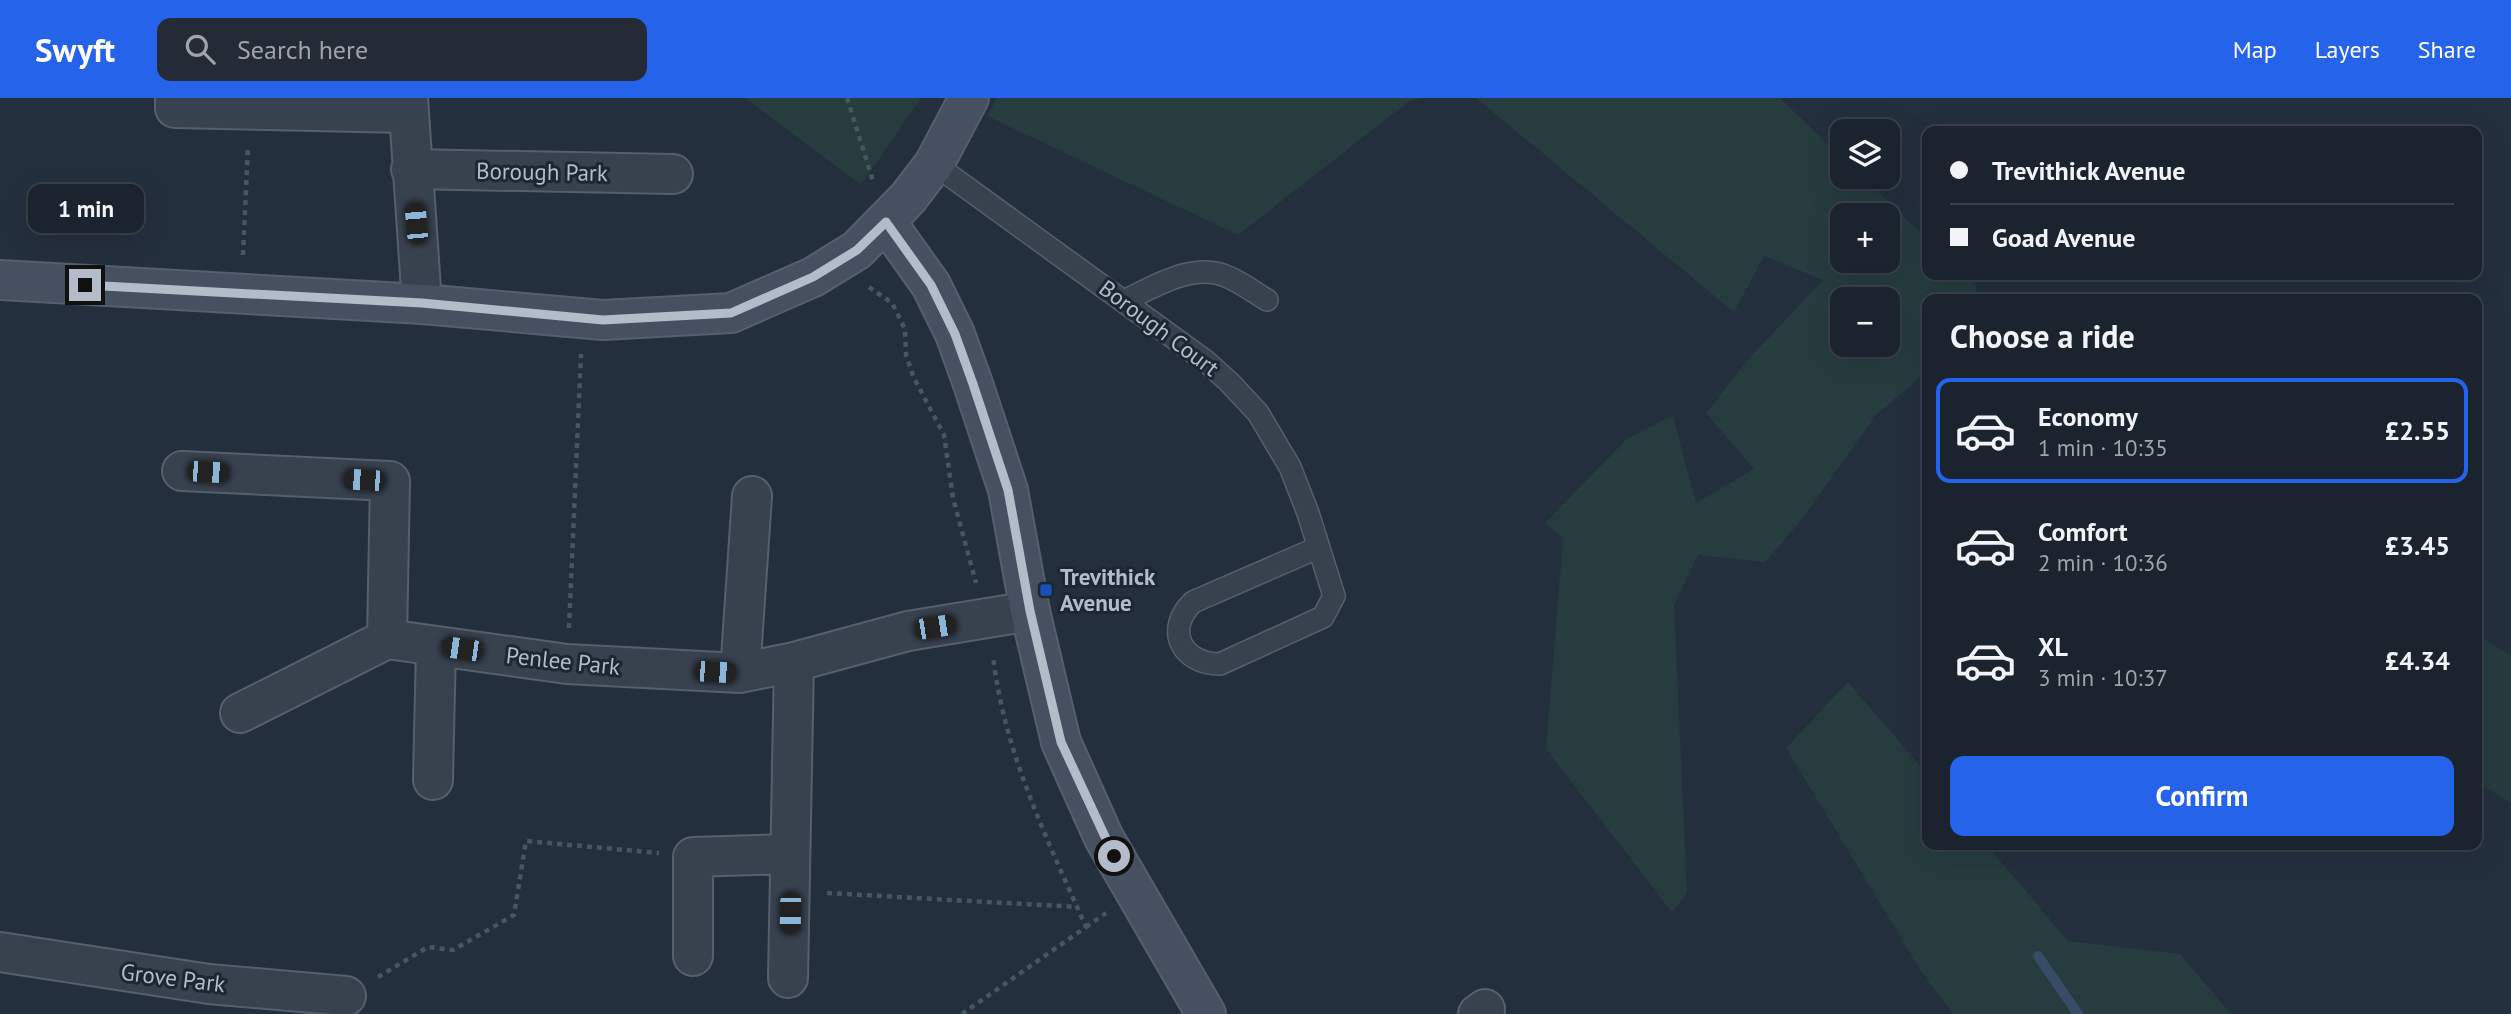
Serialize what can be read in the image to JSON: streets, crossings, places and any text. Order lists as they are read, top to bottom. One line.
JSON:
{"streets":{"street":["Borough Park","Penlee Park","Grove Park"],"lane":["Borough Court"]},"places":{"transit":["Trevithick Avenue"]},"page":{"header":"Swyft","search":"Search here","nav":["Map","Layers","Share"],"map_buttons":["+","−"],"banner":["Trevithick Avenue","Goad Avenue"],"bubble":"1 min","heading":"Choose a ride","list":[{"name":"Economy","note":"1 min · 10:35","value":"£2.55"},{"name":"Comfort","note":"2 min · 10:36","value":"£3.45"},{"name":"XL","note":"3 min · 10:37","value":"£4.34"}],"buttons":"Confirm"}}
